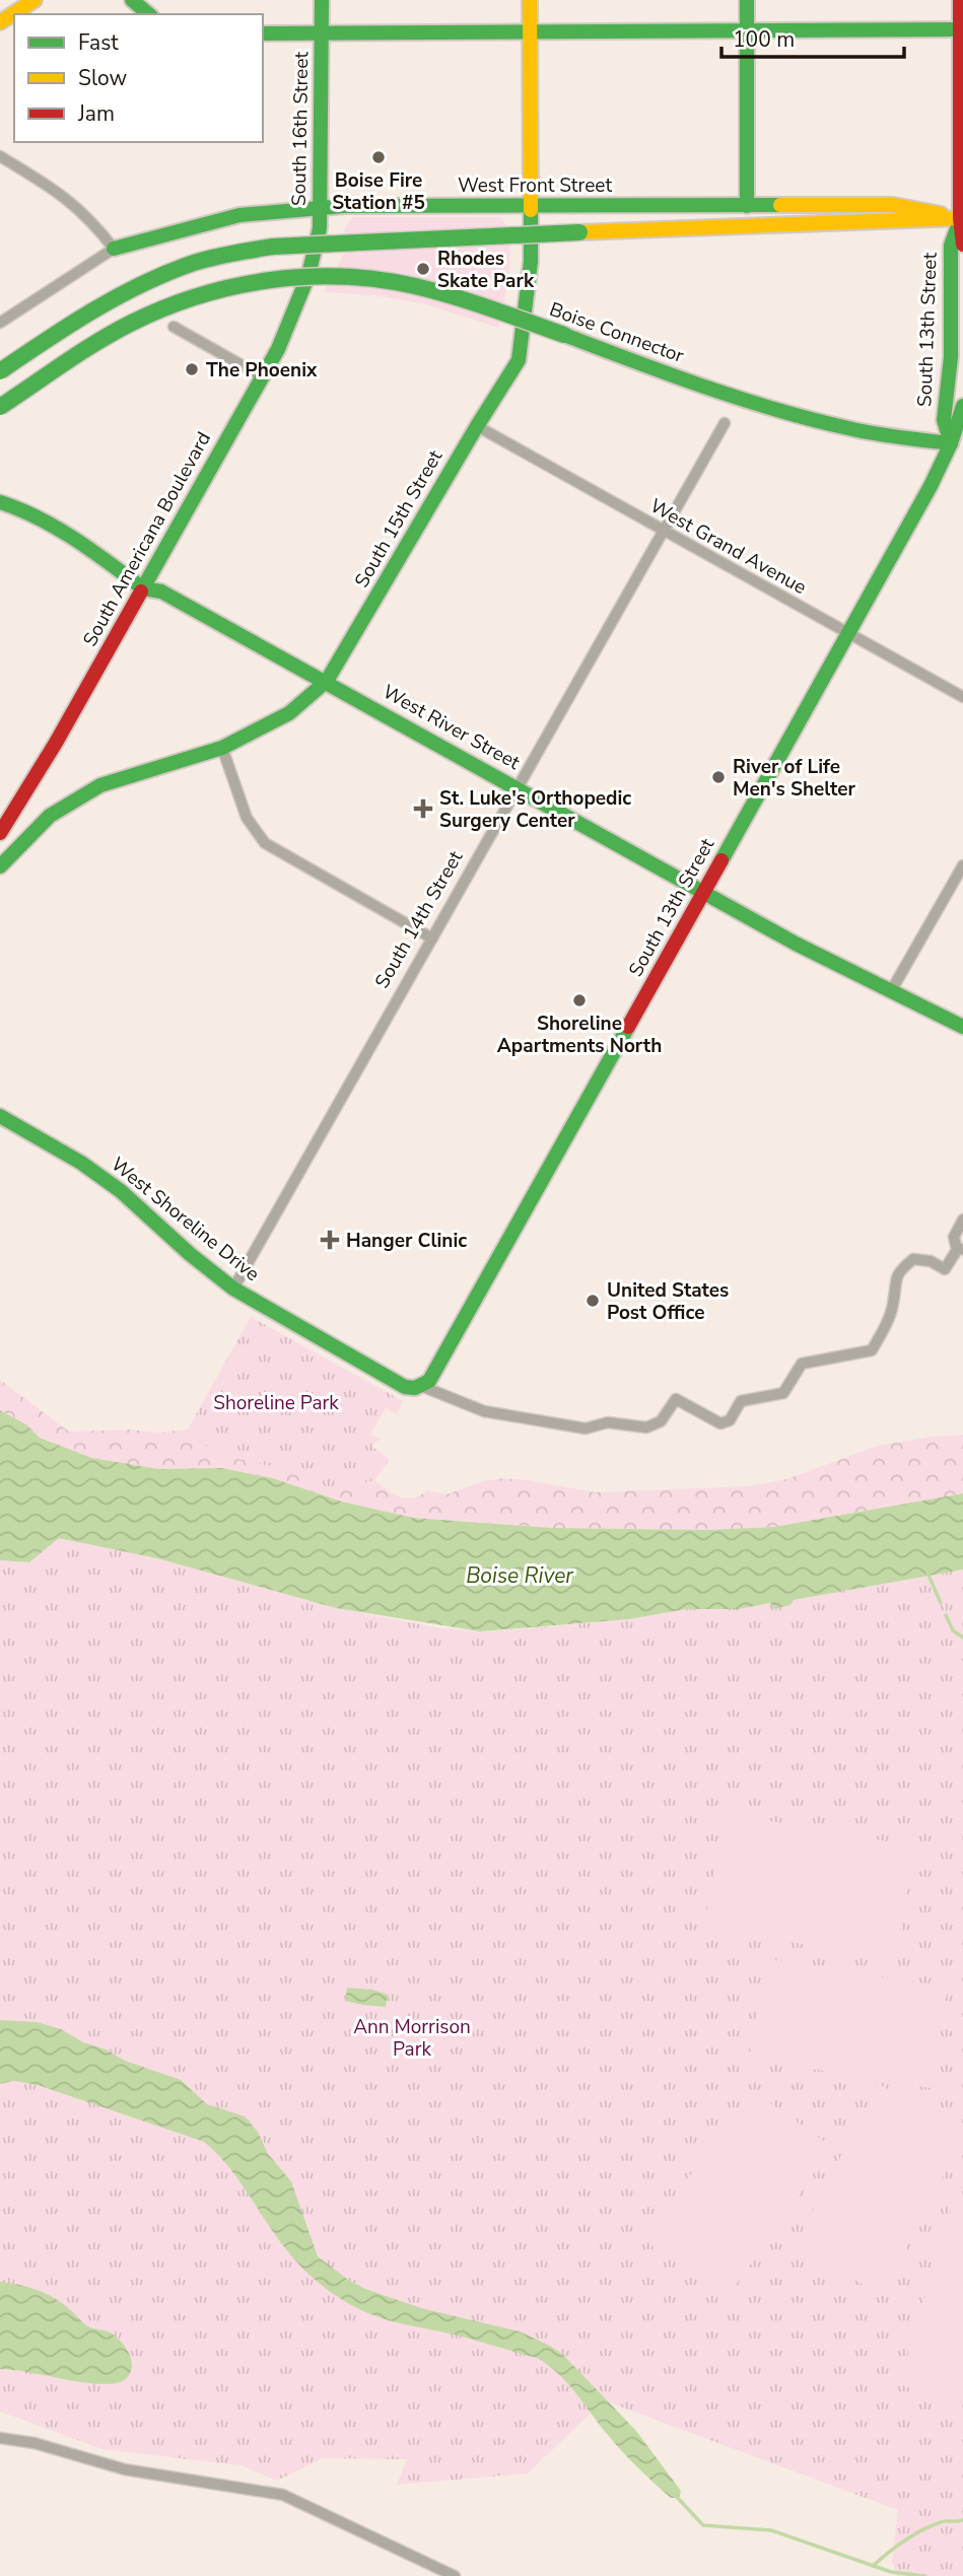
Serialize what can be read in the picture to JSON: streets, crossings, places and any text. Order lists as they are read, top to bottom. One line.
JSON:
{"streets":{"main road":["South 16th Street","West Front Street","South 13th Street","Boise Connector","South 15th Street","South Americana Boulevard","West River Street","West Shoreline Drive"],"street":["West Grand Avenue","South 14th Street"]},"crossings":[["South 16th Street","West Front Street"],["South 16th Street","South Americana Boulevard"],["West Front Street","South 13th Street"],["West Front Street","South 15th Street"],["South 13th Street","Boise Connector"],["South 13th Street","West Grand Avenue"],["South 13th Street","West River Street"],["South 13th Street","West Shoreline Drive"],["South 15th Street","West Grand Avenue"],["South 15th Street","West River Street"],["South Americana Boulevard","West River Street"],["West Grand Avenue","South 14th Street"],["West River Street","South 14th Street"],["South 14th Street","West Shoreline Drive"]],"water":["Boise River"],"parks":["Shoreline Park","Ann Morrison Park"],"places":{"other":["Boise Fire Station #5","Rhodes Skate Park","The Phoenix","River of Life Men's Shelter","Shoreline Apartments North","United States Post Office"],"health":["St. Luke's Orthopedic Surgery Center","Hanger Clinic"]},"legend":["Fast","Slow","Jam"],"scale_bar":"100 m"}
